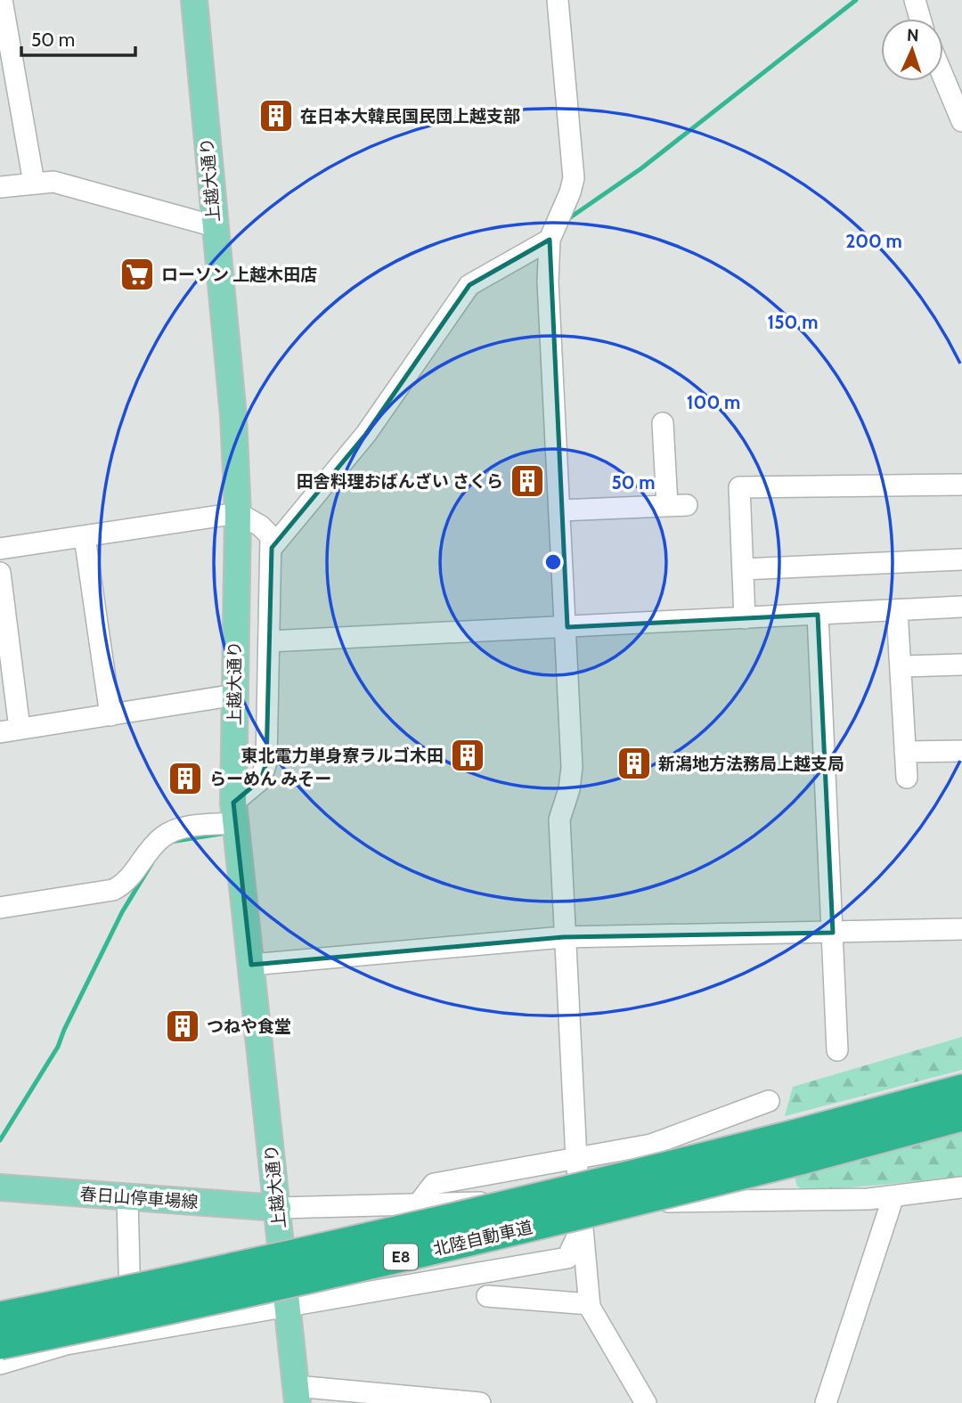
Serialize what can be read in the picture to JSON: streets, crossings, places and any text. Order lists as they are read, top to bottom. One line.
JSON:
{"streets":{"highway":["北陸自動車道","E8"],"main road":["上越大通り","春日山停車場線"]},"crossings":[["上越大通り","春日山停車場線"]],"places":{"building":["在日本大韓民国民団上越支部","田舎料理おばんざい さくら","東北電力単身寮ラルゴ木田","新潟地方法務局上越支局","らーめん みそー","つねや食堂"],"supermarket":["ローソン 上越木田店"]},"scale_bar":"50 m","north":"top","rings":["200 m","150 m","100 m","50 m"]}
